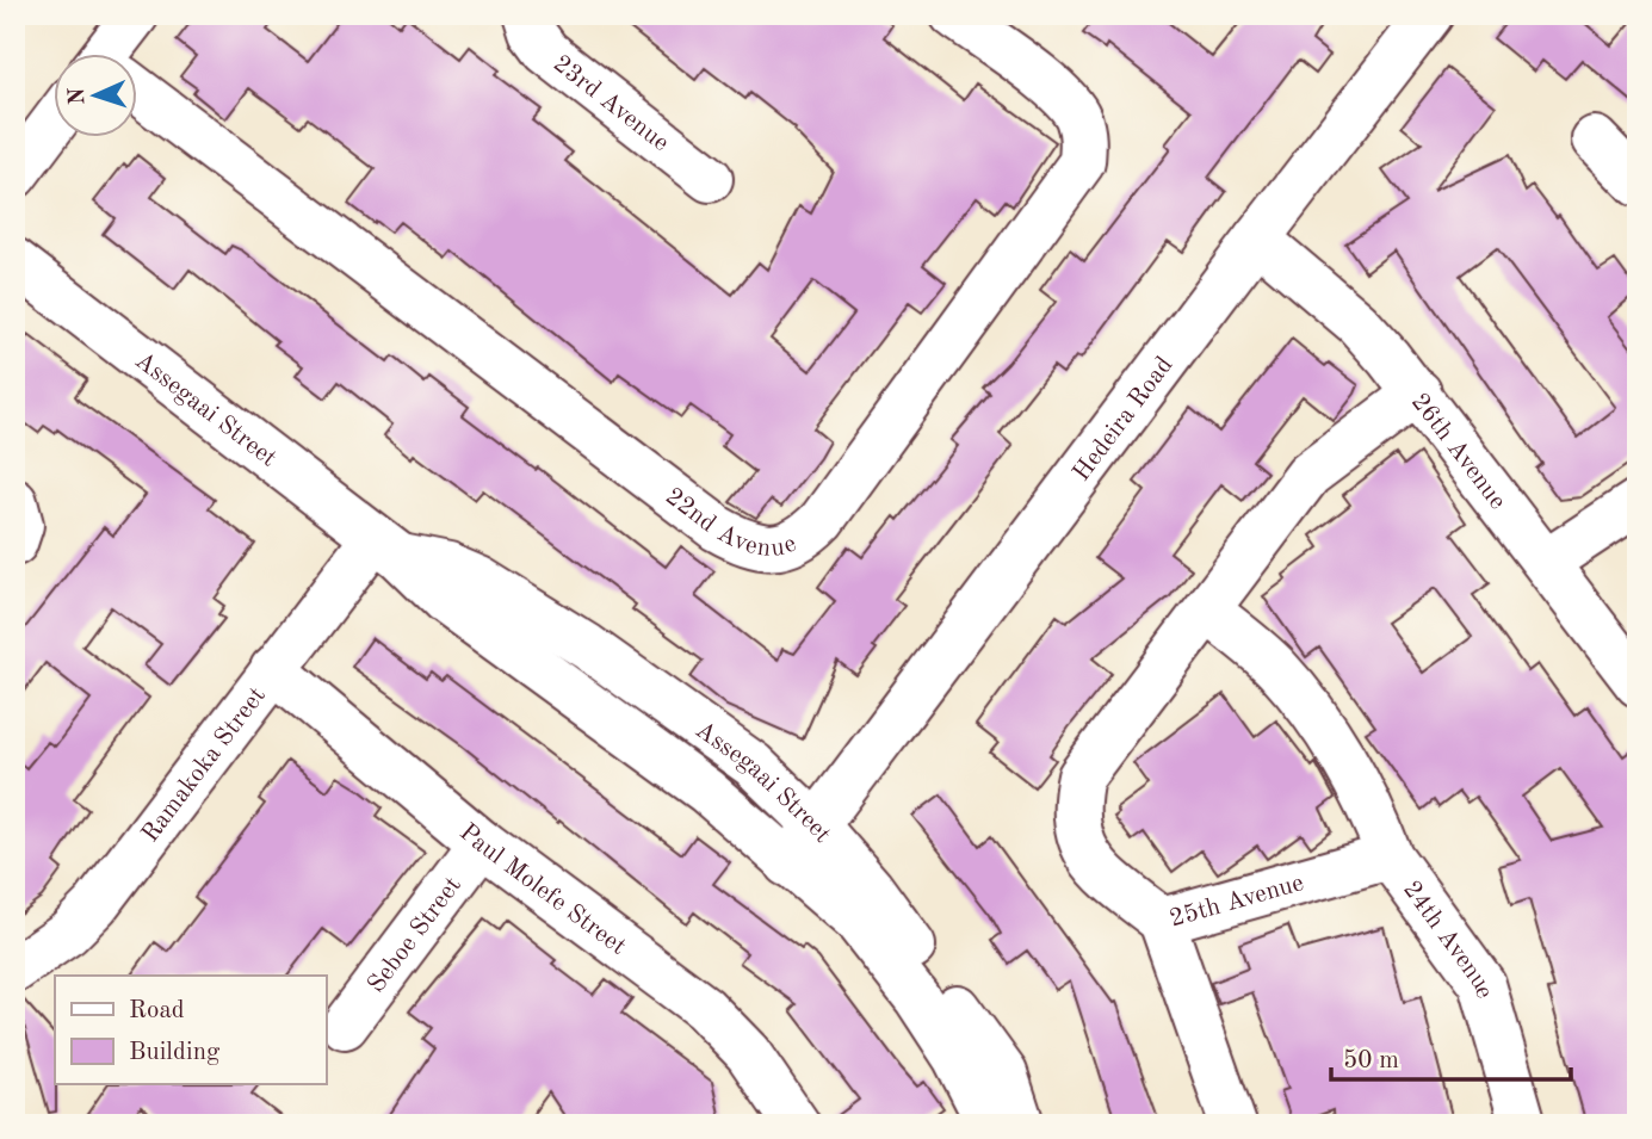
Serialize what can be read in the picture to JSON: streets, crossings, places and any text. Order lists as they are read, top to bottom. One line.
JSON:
{"streets":{"street":["23rd Avenue","Assegaai Street","Hedeira Road","26th Avenue","22nd Avenue","Ramakoka Street","Paul Molefe Street","25th Avenue","Seboe Street","24th Avenue"]},"crossings":[["Assegaai Street","Hedeira Road"],["Assegaai Street","Ramakoka Street"],["Hedeira Road","26th Avenue"],["26th Avenue","25th Avenue"],["Ramakoka Street","Paul Molefe Street"],["Paul Molefe Street","Seboe Street"],["25th Avenue","24th Avenue"]],"legend":["Road","Building"],"scale_bar":"50 m","north":"left"}
